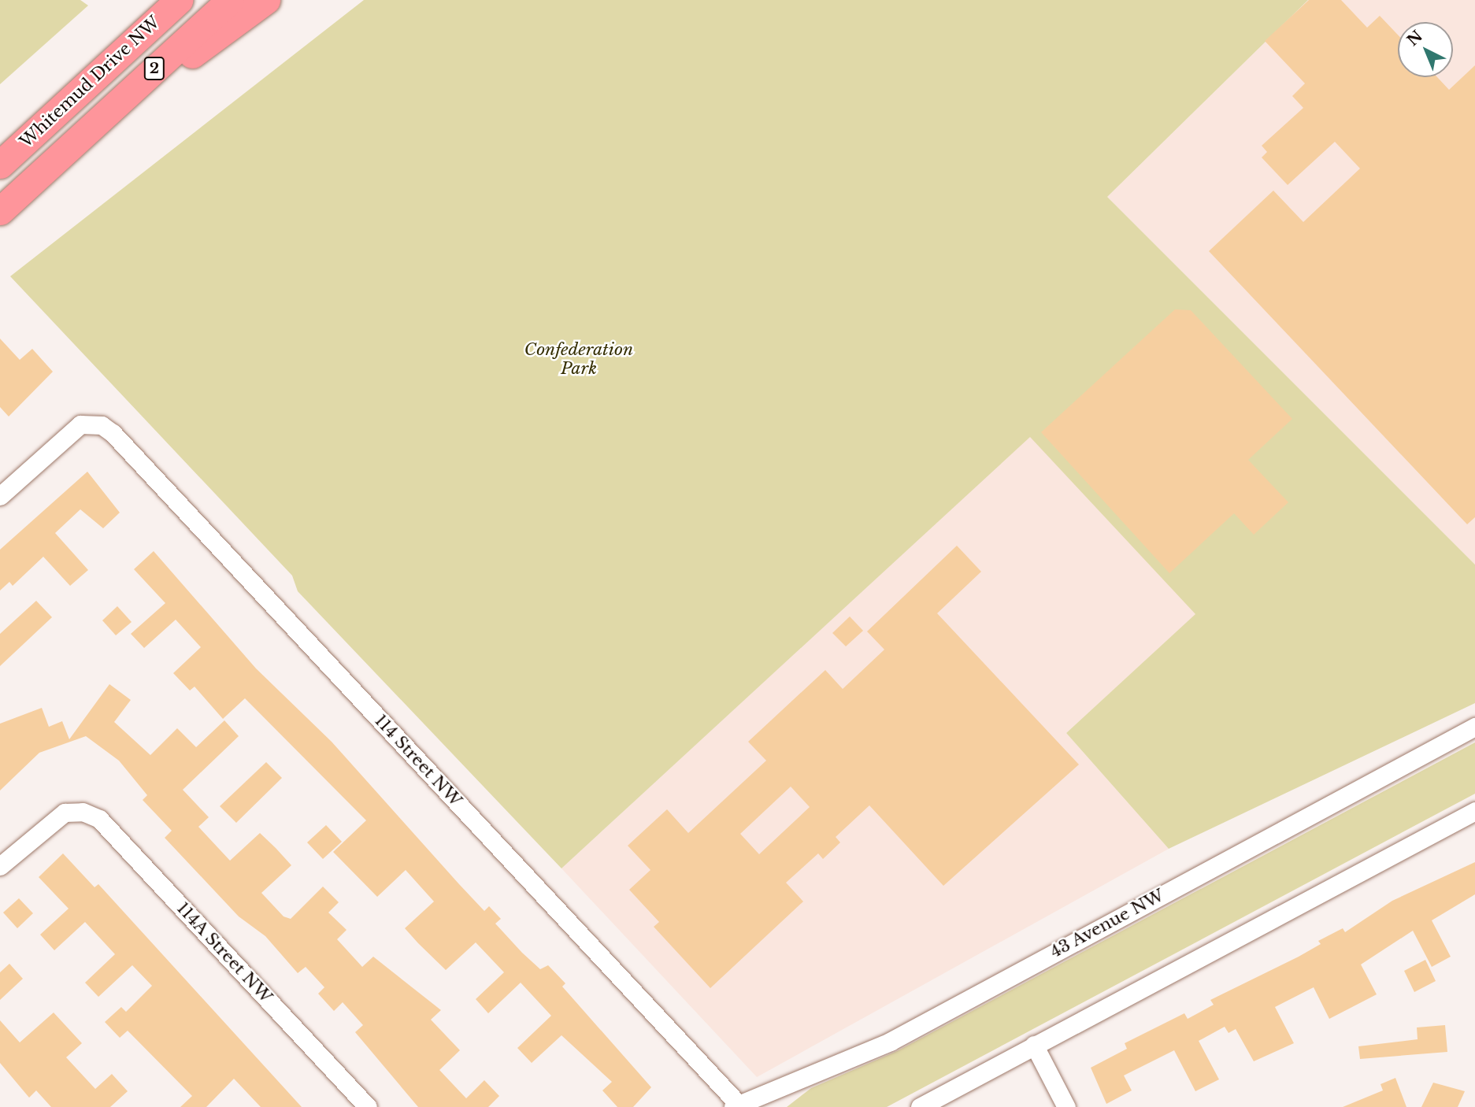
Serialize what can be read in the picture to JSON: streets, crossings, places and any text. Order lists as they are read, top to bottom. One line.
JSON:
{"streets":{"highway":["2","Whitemud Drive NW"],"street":["114 Street NW","43 Avenue NW","114A Street NW"]},"crossings":[["114 Street NW","43 Avenue NW"]],"parks":["Confederation Park"],"north":"top left"}
